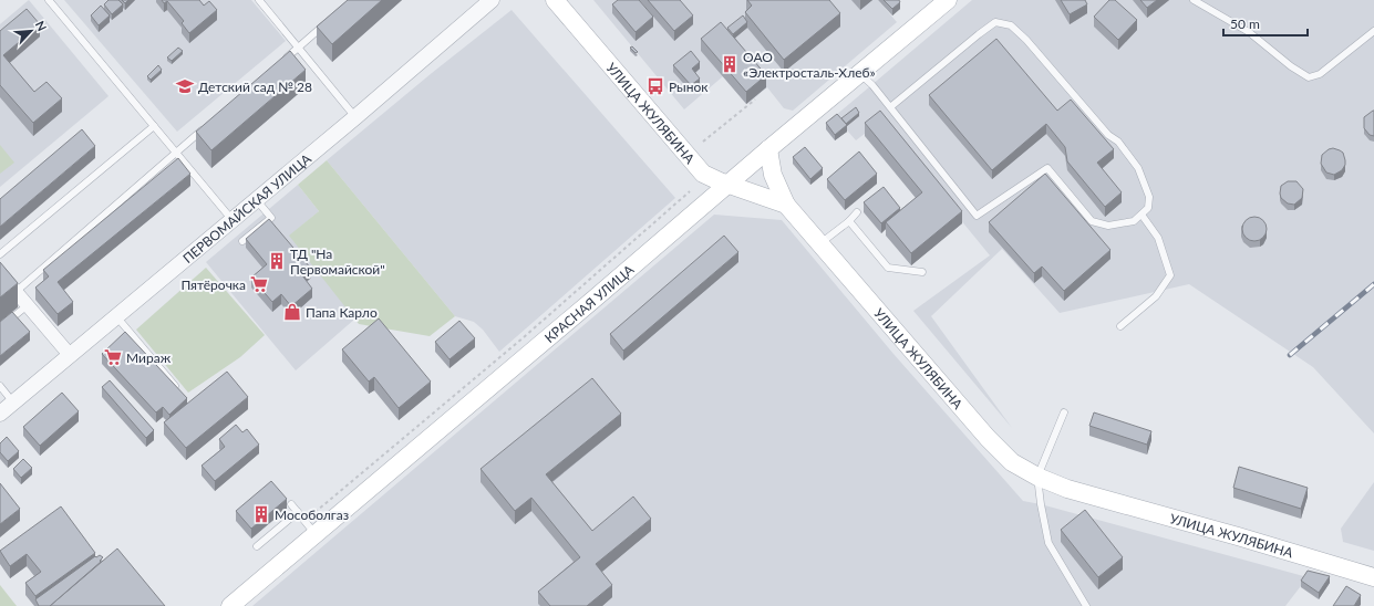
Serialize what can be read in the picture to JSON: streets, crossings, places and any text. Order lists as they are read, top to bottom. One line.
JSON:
{"streets":{"main road":["УЛИЦА ЖУЛЯБИНА","КРАСНАЯ УЛИЦА"],"street":["ПЕРВОМАЙСКАЯ УЛИЦА"]},"crossings":[["УЛИЦА ЖУЛЯБИНА","КРАСНАЯ УЛИЦА"]],"places":{"building":["ОАО «Электросталь-Хлеб»","ТД \"На Первомайской\"","Мособолгаз"],"school or university":["Детский сад № 28"],"bus stop":["Рынок"],"supermarket":["Пятёрочка","Мираж"],"shop":["Папа Карло"]},"scale_bar":"50 m","north":"top right"}
